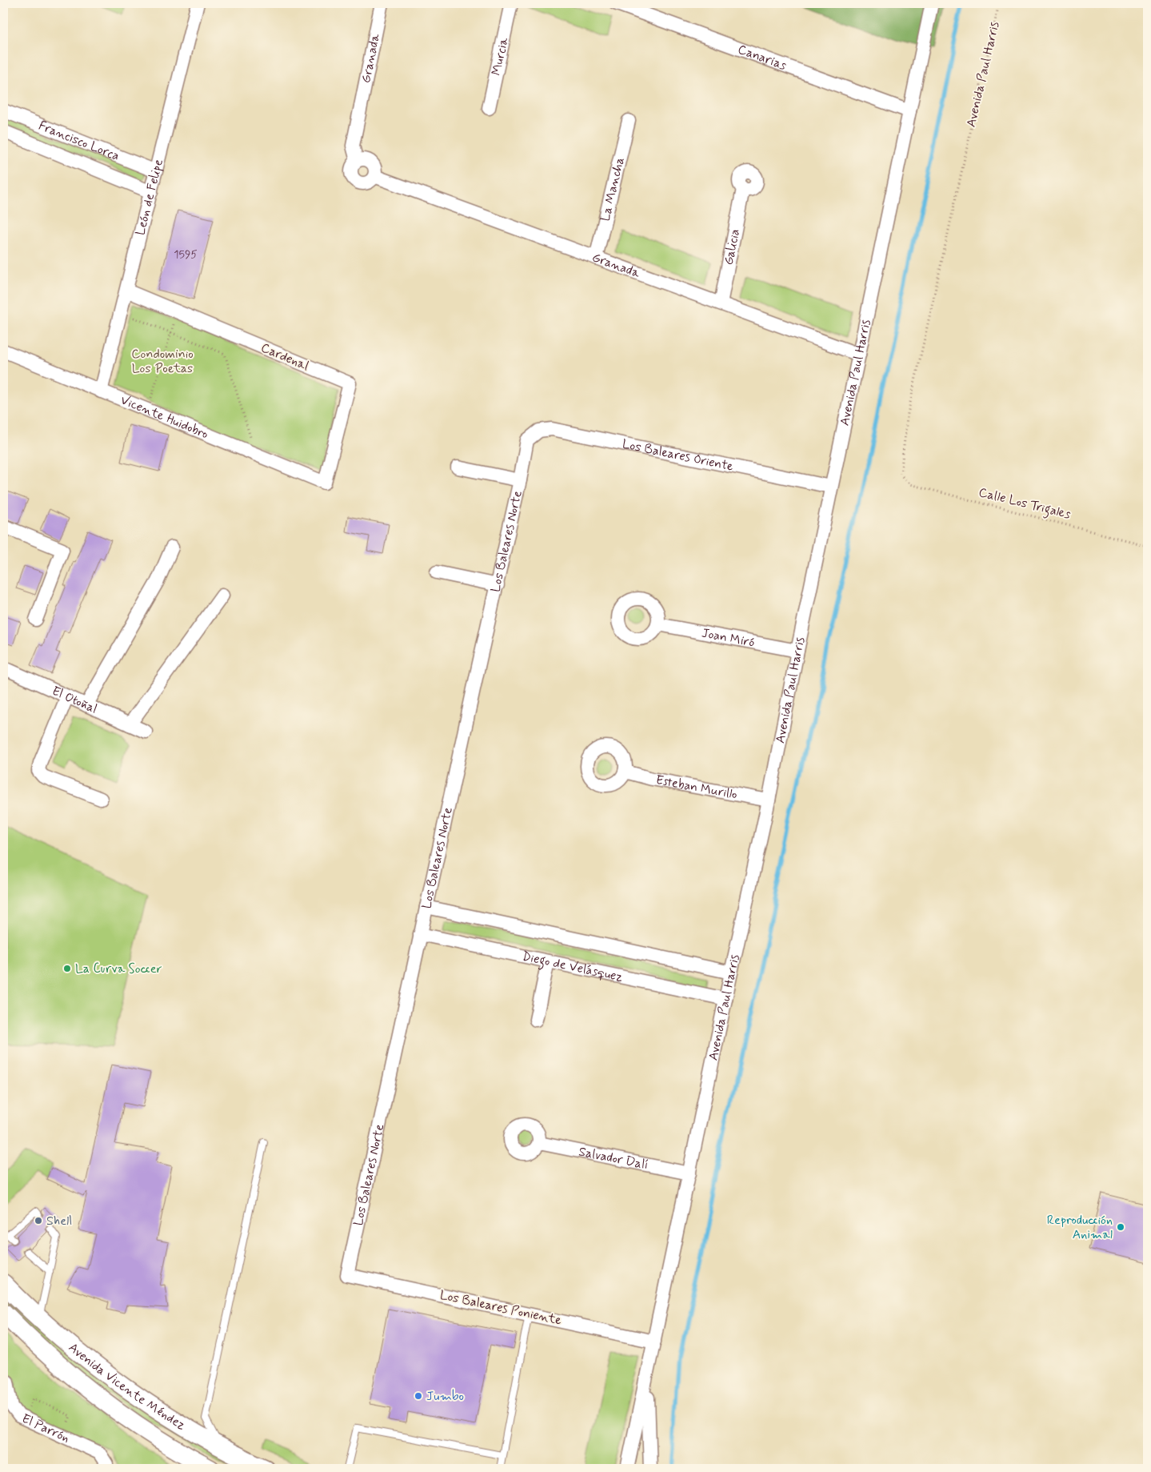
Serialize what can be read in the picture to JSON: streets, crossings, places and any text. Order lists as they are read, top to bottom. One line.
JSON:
{"streets":{"main road":["Avenida Vicente Méndez"],"street":["Murcia","Canarias","Granada","Avenida Paul Harris","Francisco Lorca","La Mancha","León de Felipe","Galicia","Cardenal","Vicente Huidobro","Los Baleares Oriente","Los Baleares Norte","Joan Miró","El Otoñal","Esteban Murillo","Diego de Velásquez","Salvador Dalí","Los Baleares Poniente","El Parrón"],"path":["Calle Los Trigales"]},"crossings":[["Canarias","Avenida Paul Harris"],["Granada","Avenida Paul Harris"],["Granada","La Mancha"],["Granada","Galicia"],["Avenida Paul Harris","Los Baleares Oriente"],["Avenida Paul Harris","Calle Los Trigales"],["Avenida Paul Harris","Joan Miró"],["Avenida Paul Harris","Esteban Murillo"],["Avenida Paul Harris","Diego de Velásquez"],["Avenida Paul Harris","Salvador Dalí"],["Avenida Paul Harris","Los Baleares Poniente"],["Francisco Lorca","León de Felipe"],["León de Felipe","Cardenal"],["León de Felipe","Vicente Huidobro"],["Cardenal","Vicente Huidobro"],["Los Baleares Oriente","Los Baleares Norte"],["Los Baleares Norte","Diego de Velásquez"],["Los Baleares Norte","Los Baleares Poniente"]],"parks":["Condominio Los Poetas"],"places":["La Curva Soccer","Shell","Reproducción Animal","Jumbo"],"house_numbers":["1595"]}
